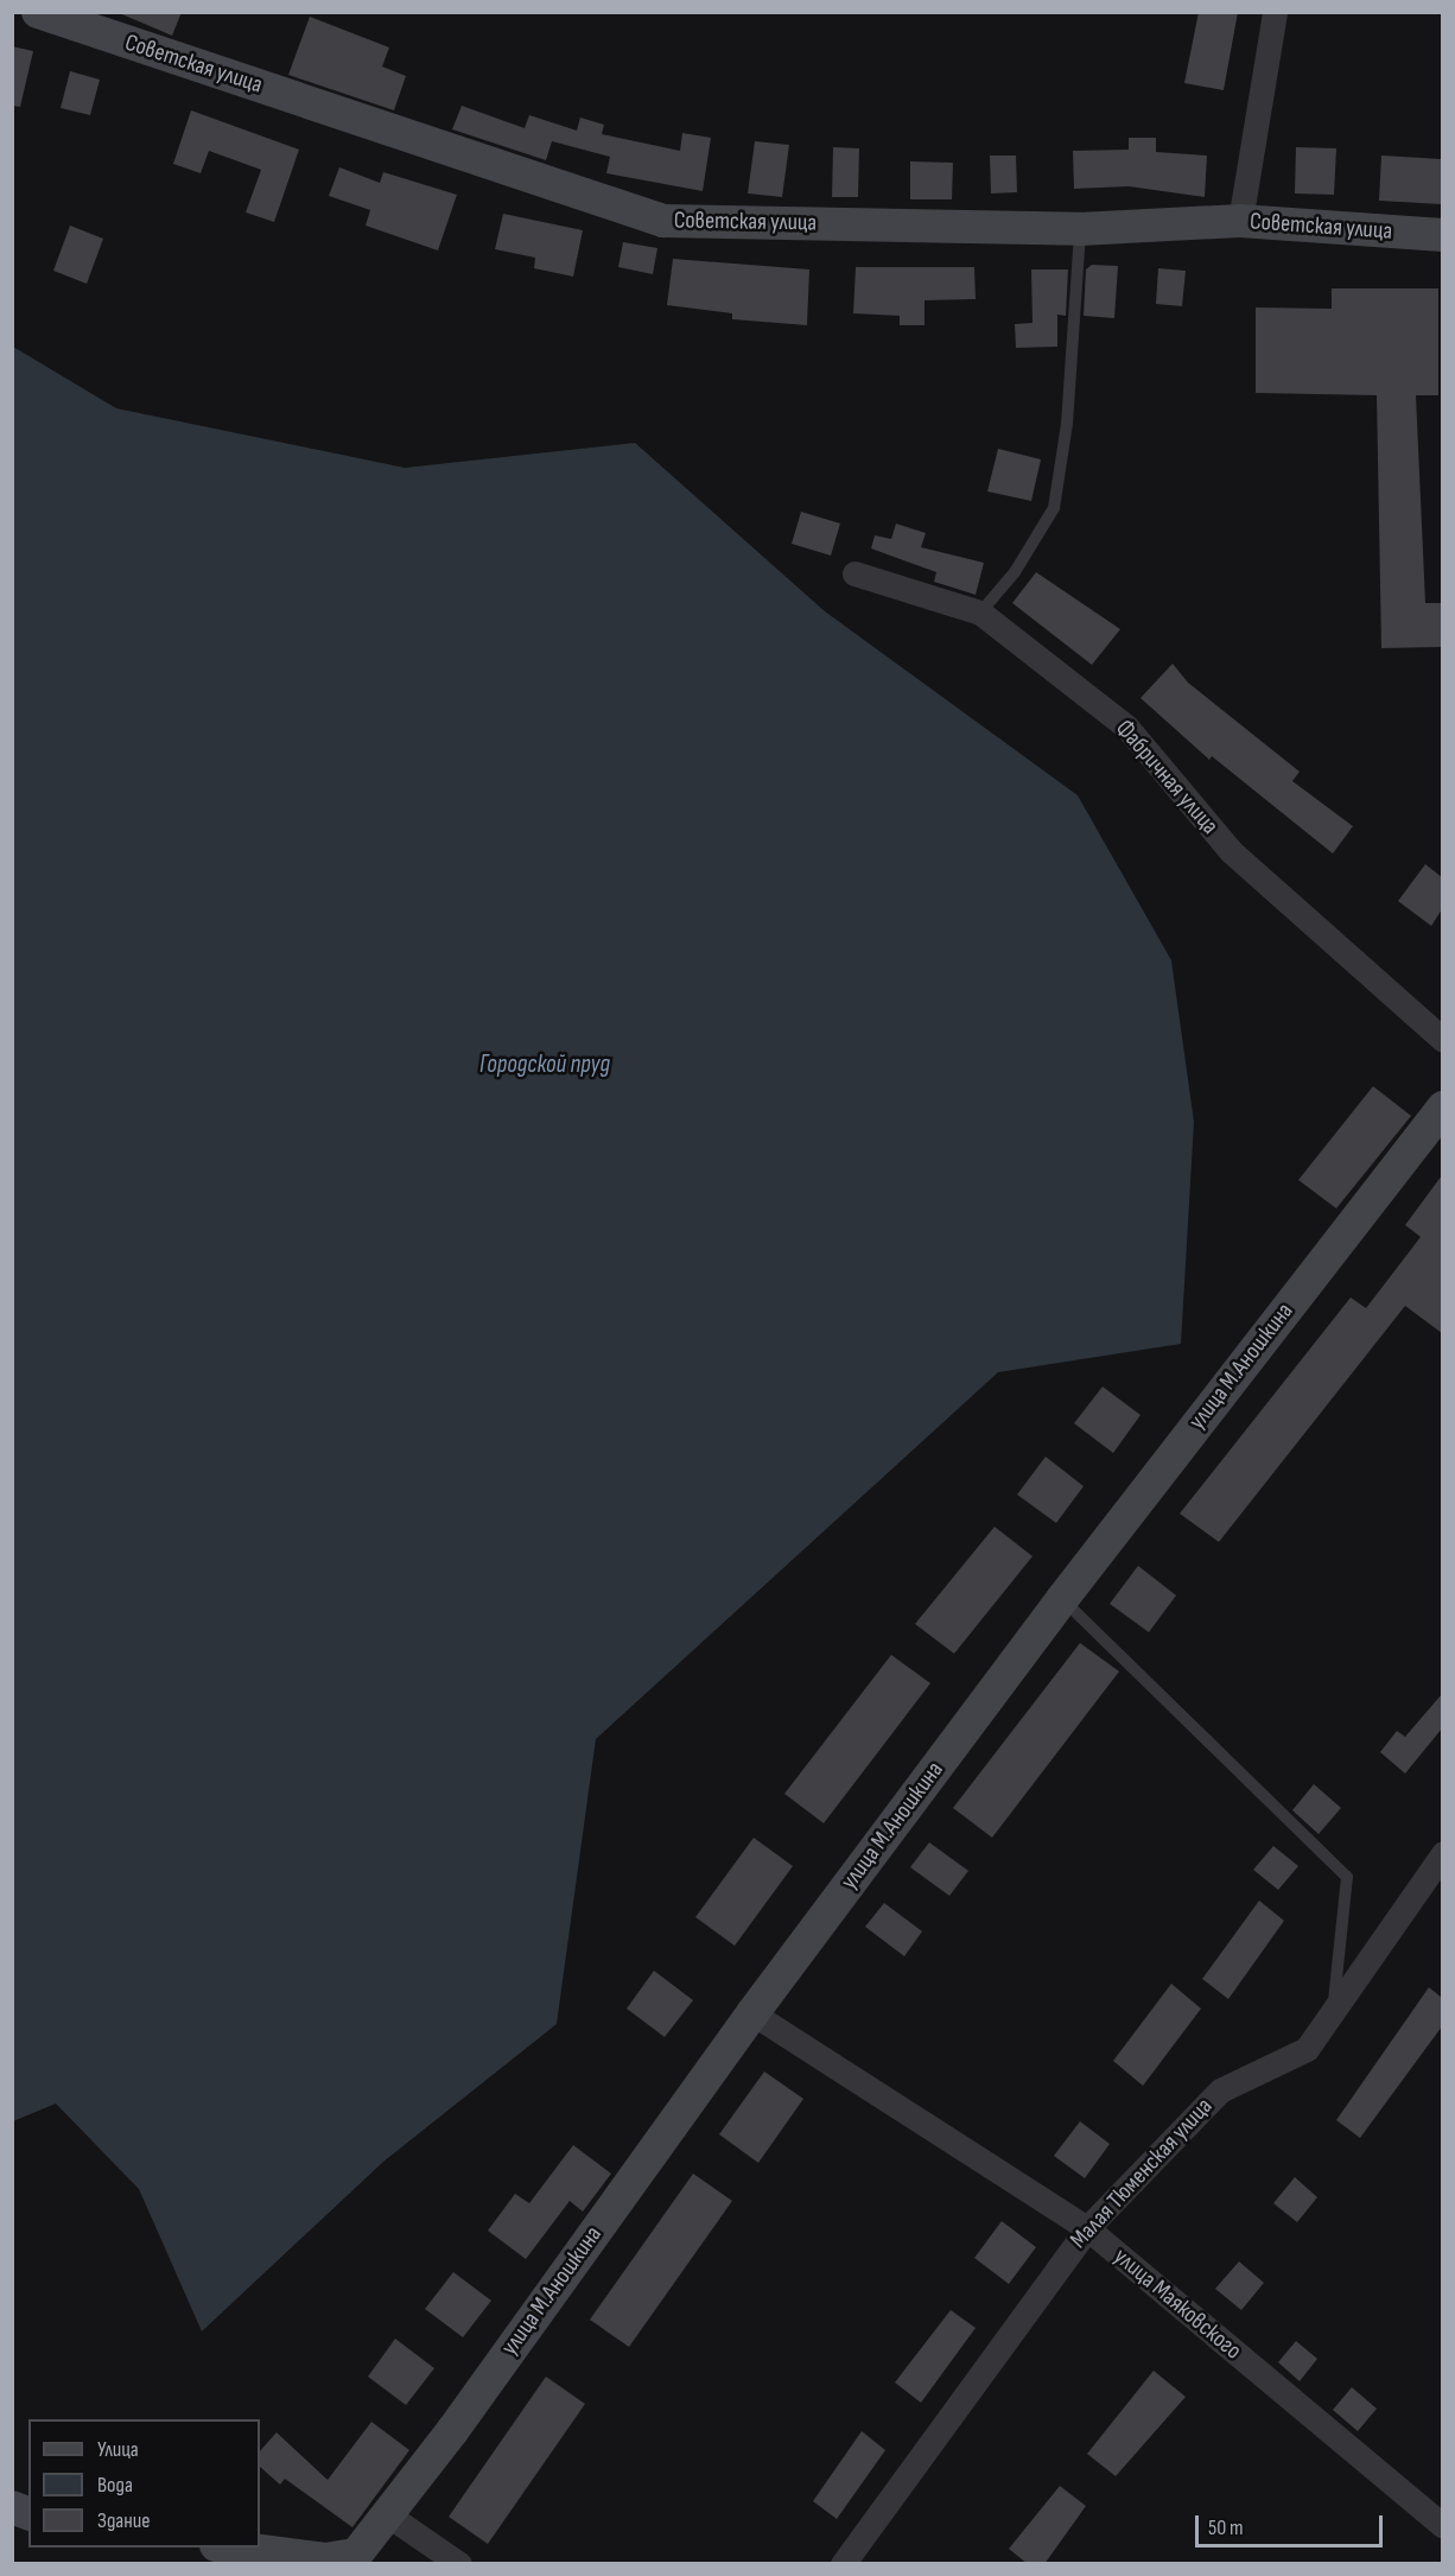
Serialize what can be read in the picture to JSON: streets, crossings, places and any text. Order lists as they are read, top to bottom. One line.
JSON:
{"streets":{"street":["Советская улица","Фабричная улица","улица М.Аношкина","Малая Тюменская улица","улица Маяковского"]},"crossings":[["улица М.Аношкина","улица Маяковского"],["Малая Тюменская улица","улица Маяковского"]],"water":["Городской пруд"],"legend":["Улица","Вода","Здание"],"scale_bar":"50 m"}
